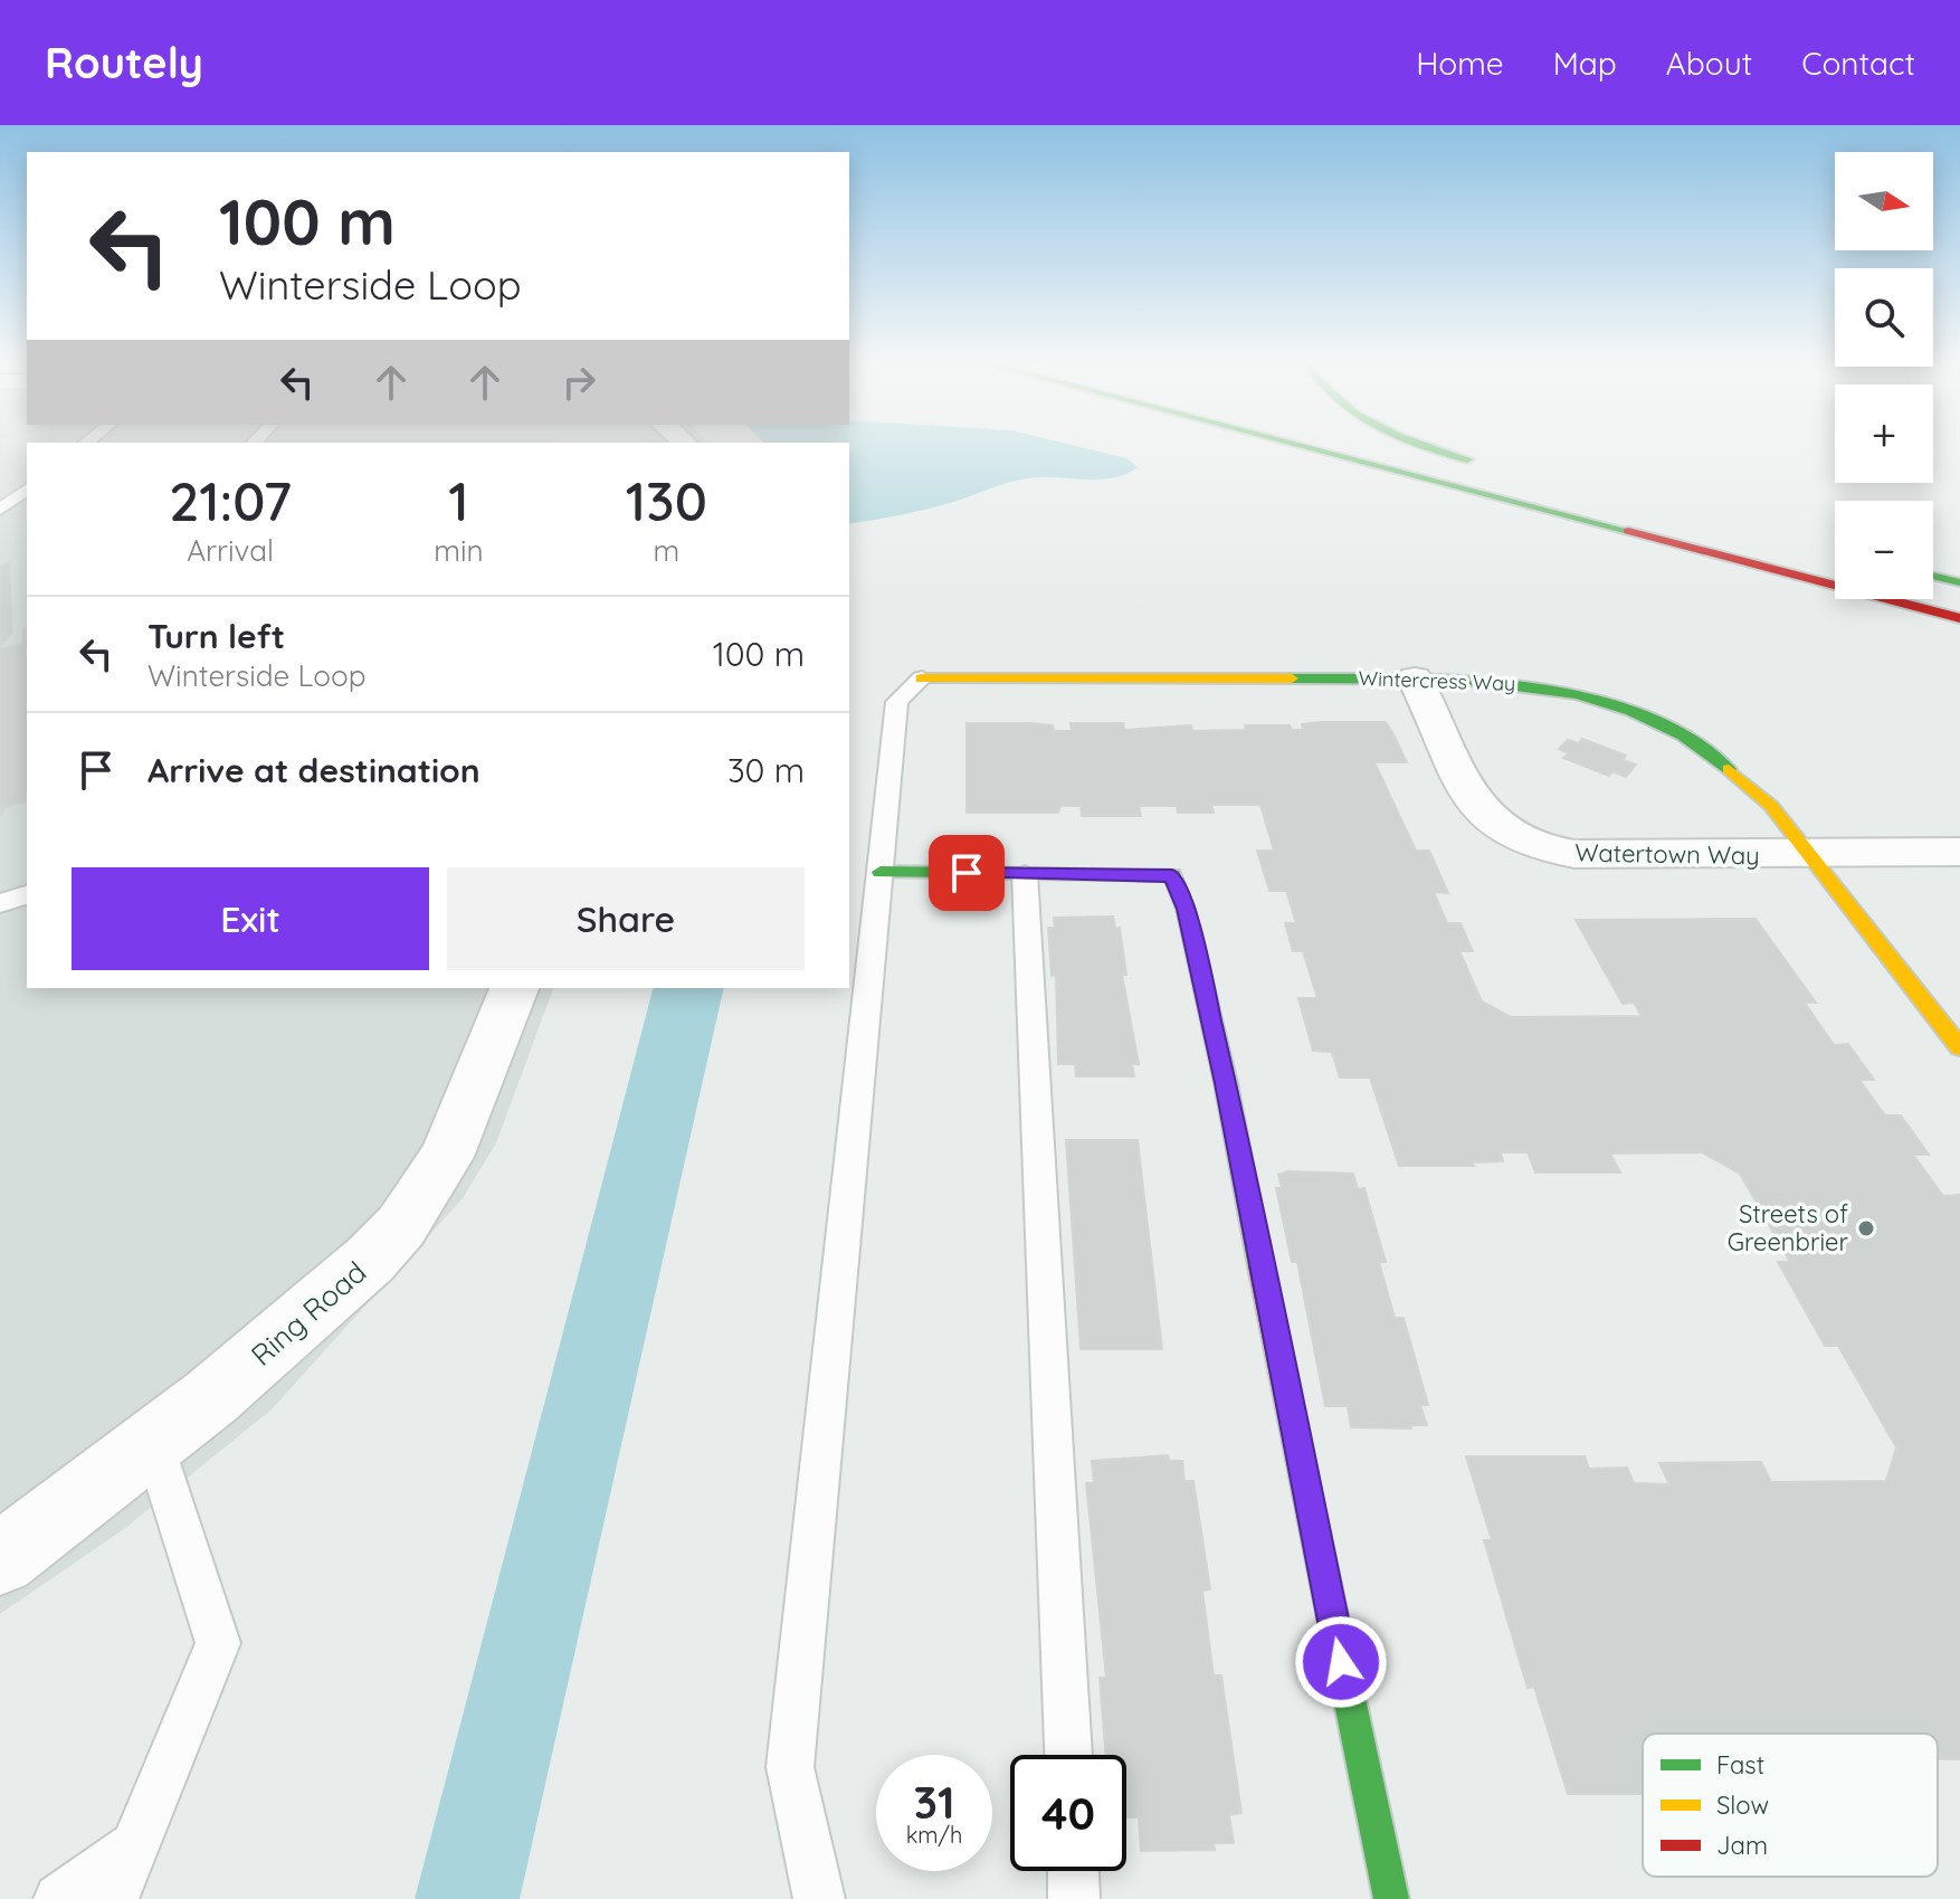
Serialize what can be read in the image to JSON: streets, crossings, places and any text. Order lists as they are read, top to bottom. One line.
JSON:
{"streets":{"main road":["Wintercress Way"],"street":["Watertown Way","Ring Road"]},"crossings":[["Wintercress Way","Watertown Way"]],"places":["Streets of Greenbrier"],"legend":["Fast","Slow","Jam"],"north":"right","page":{"header":"Routely","nav":["Home","Map","About","Contact"],"map_buttons":["+","−"],"turn":["100 m","Winterside Loop"],"eta":["21:07","Arrival","1","min","130","m"],"list":[{"name":"Turn left","note":"Winterside Loop","value":"100 m"},{"name":"Arrive at destination","value":"30 m"}],"buttons":["Exit","Share"],"speed":"31 km/h","limit":"40"}}
